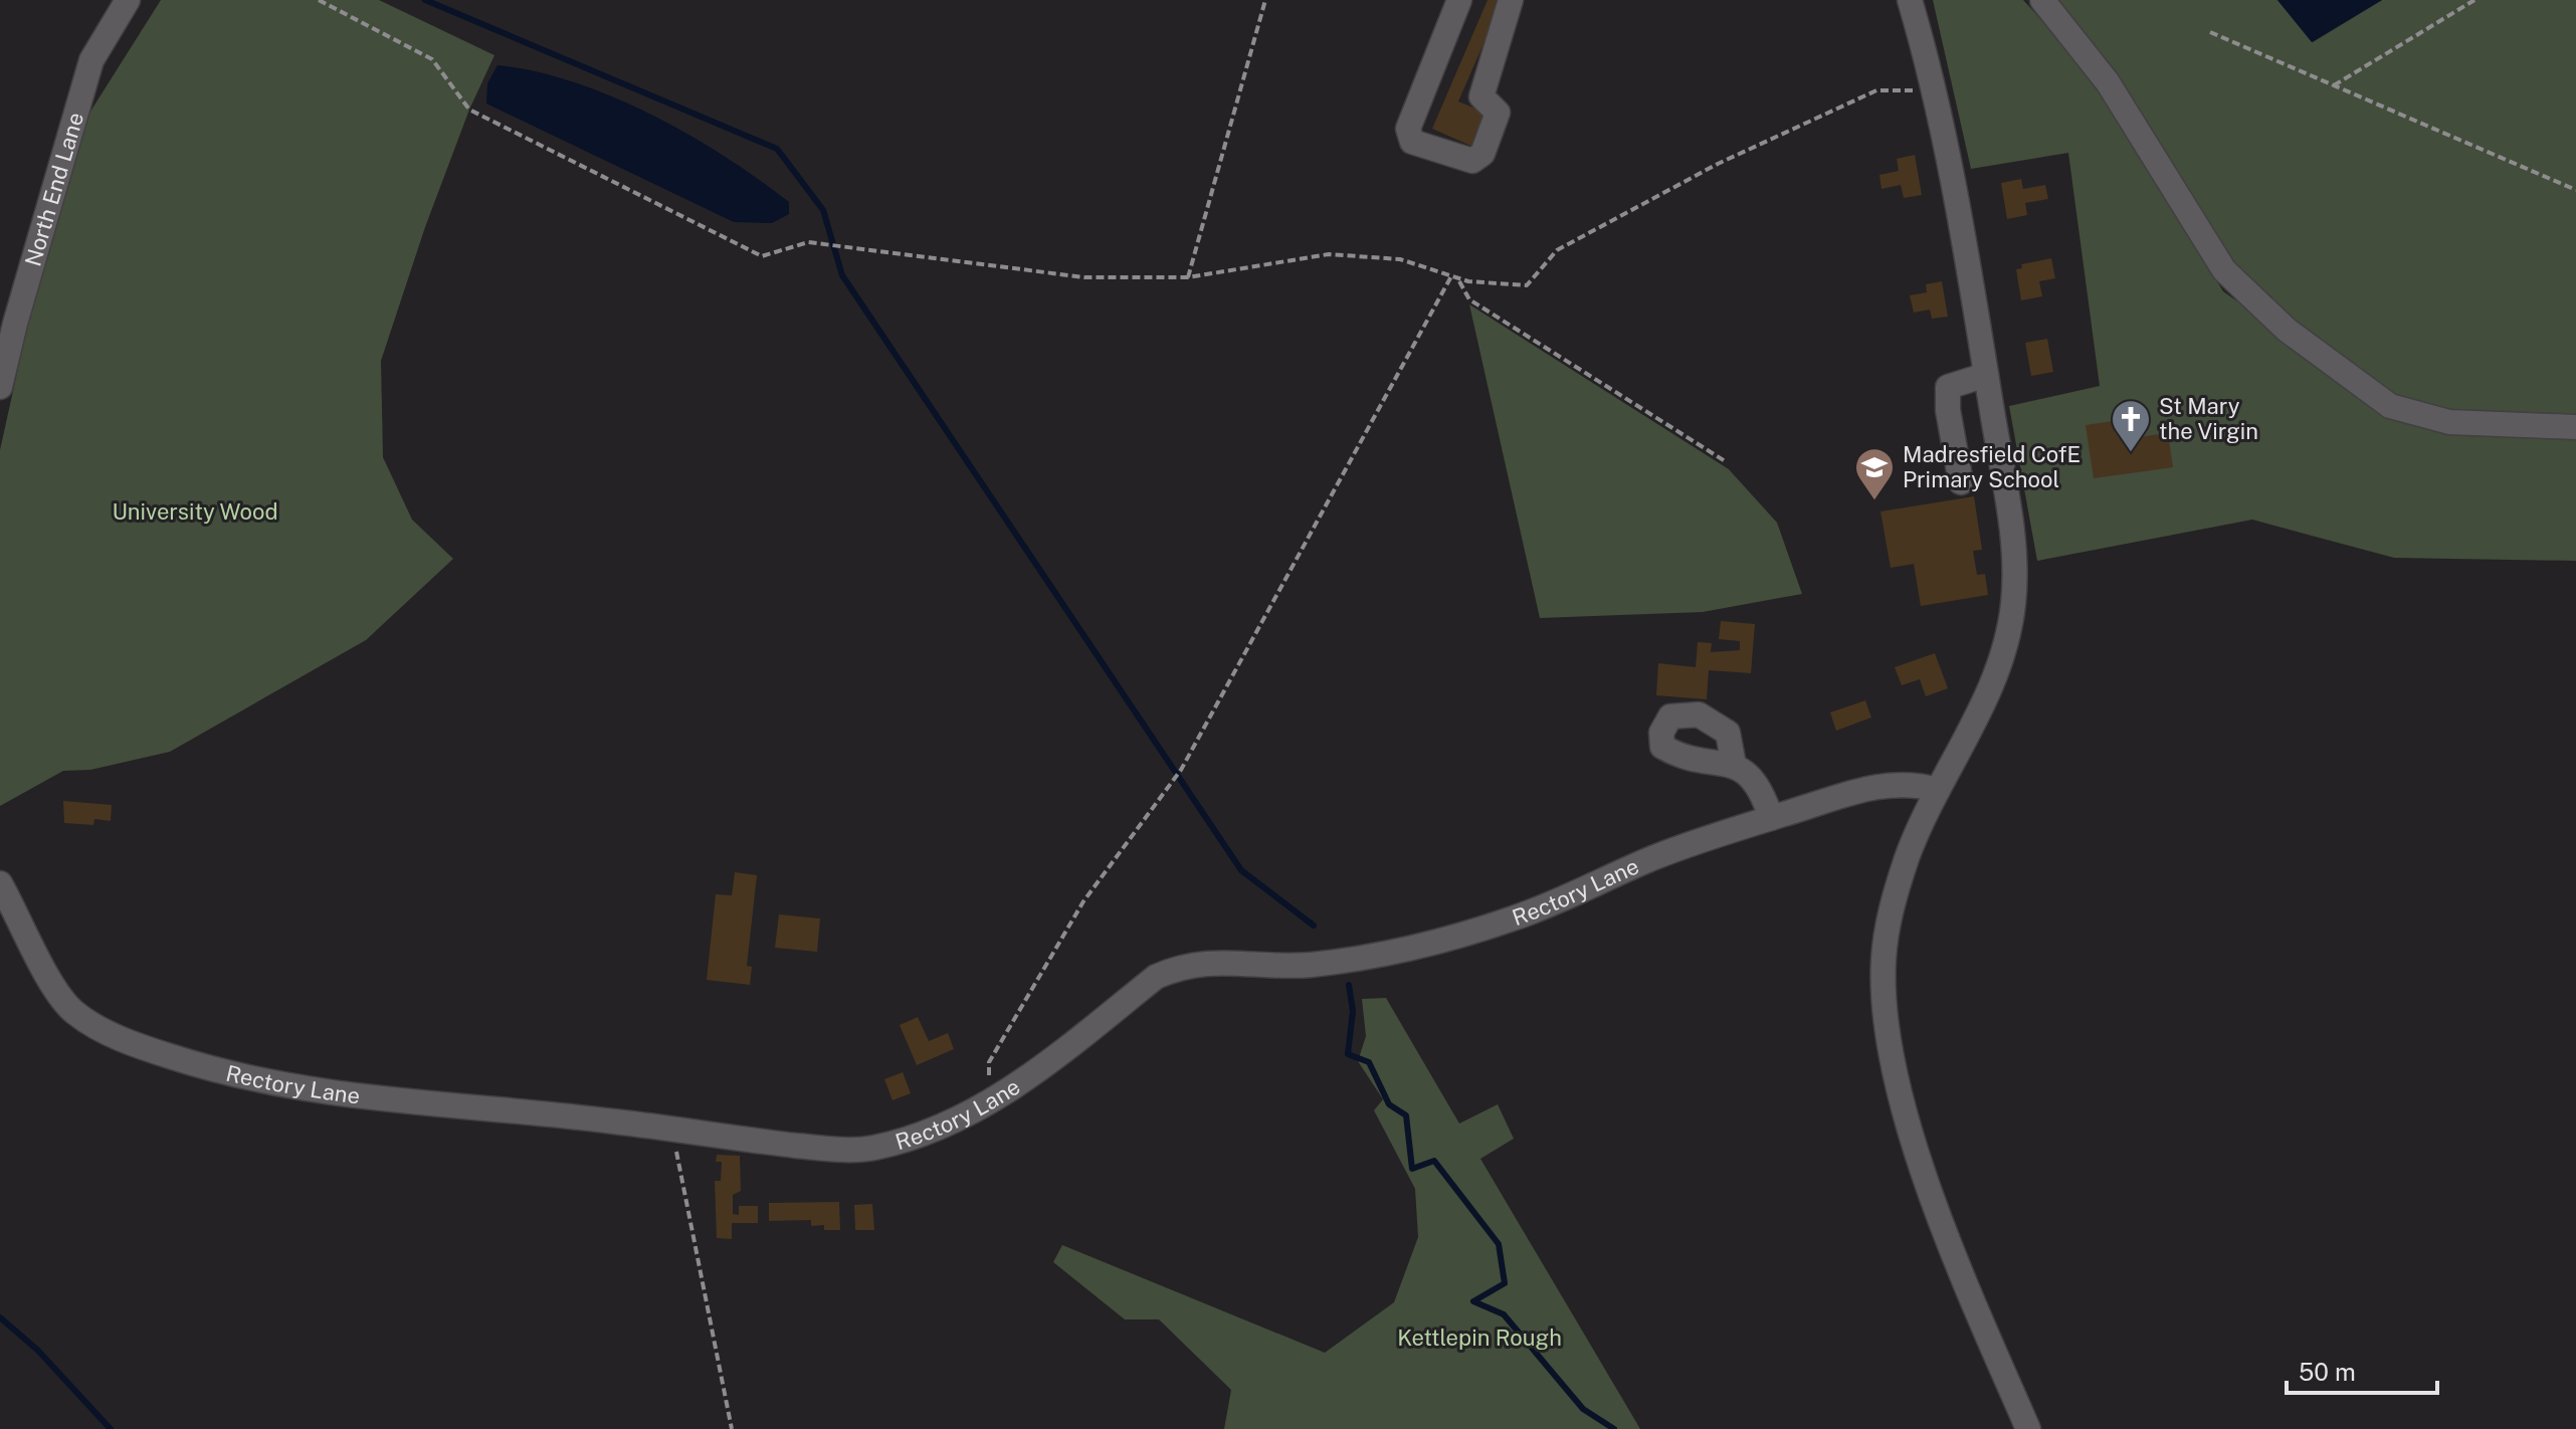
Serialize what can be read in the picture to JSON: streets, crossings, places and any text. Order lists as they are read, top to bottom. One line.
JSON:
{"streets":{"street":["North End Lane","Rectory Lane"]},"parks":["University Wood","Kettlepin Rough"],"places":{"church":["St Mary the Virgin"],"school or university":["Madresfield CofE Primary School"]},"scale_bar":"50 m"}
